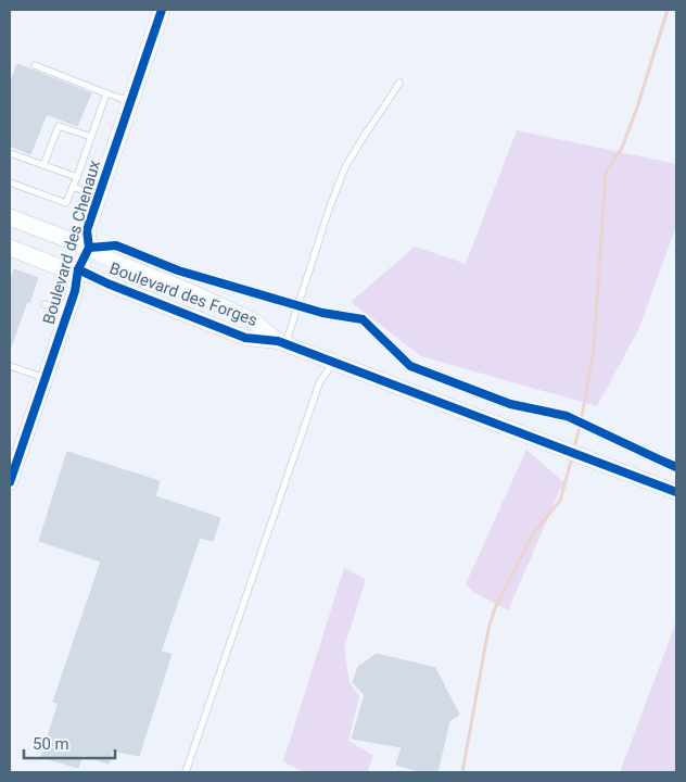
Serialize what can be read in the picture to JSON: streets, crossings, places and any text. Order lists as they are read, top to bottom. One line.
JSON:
{"streets":{"main road":["Boulevard des Chenaux","Boulevard des Forges"]},"crossings":[["Boulevard des Chenaux","Boulevard des Forges"]],"scale_bar":"50 m"}
